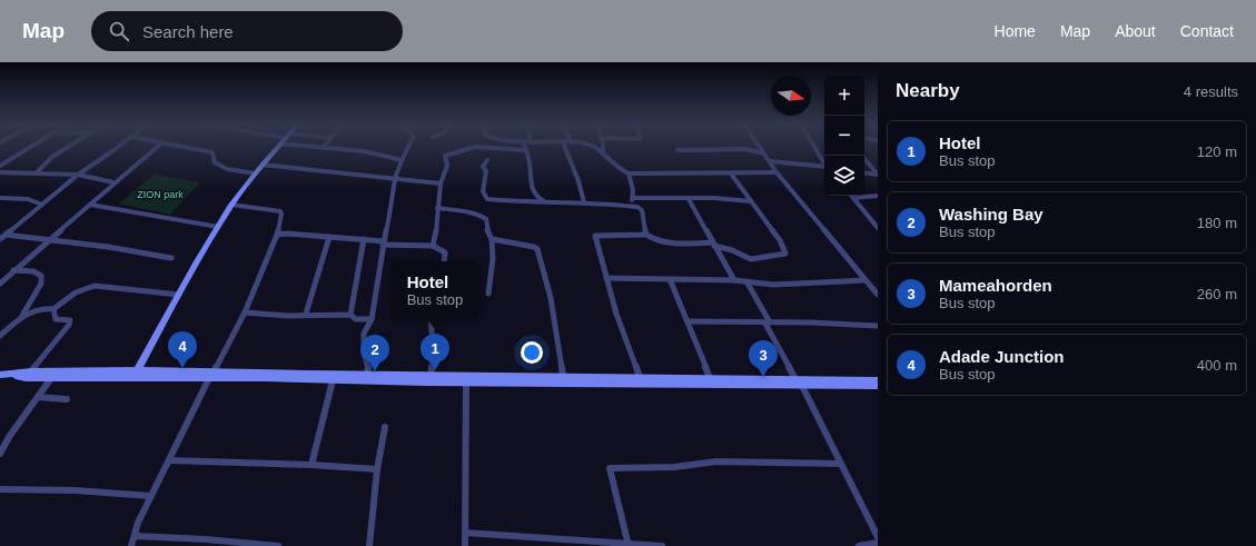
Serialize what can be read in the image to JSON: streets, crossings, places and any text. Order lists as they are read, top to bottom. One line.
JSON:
{"parks":["ZION park"],"north":"right","page":{"header":"Map","search":"Search here","nav":["Home","Map","About","Contact"],"heading":["Nearby","4 results"],"map_buttons":["+","−"],"list":[{"mark":"1","name":"Hotel","note":"Bus stop","value":"120 m"},{"mark":"2","name":"Washing Bay","note":"Bus stop","value":"180 m"},{"mark":"3","name":"Mameahorden","note":"Bus stop","value":"260 m"},{"mark":"4","name":"Adade Junction","note":"Bus stop","value":"400 m"}],"popup":["Hotel","Bus stop"],"pins":["4","1","2","3"]}}
